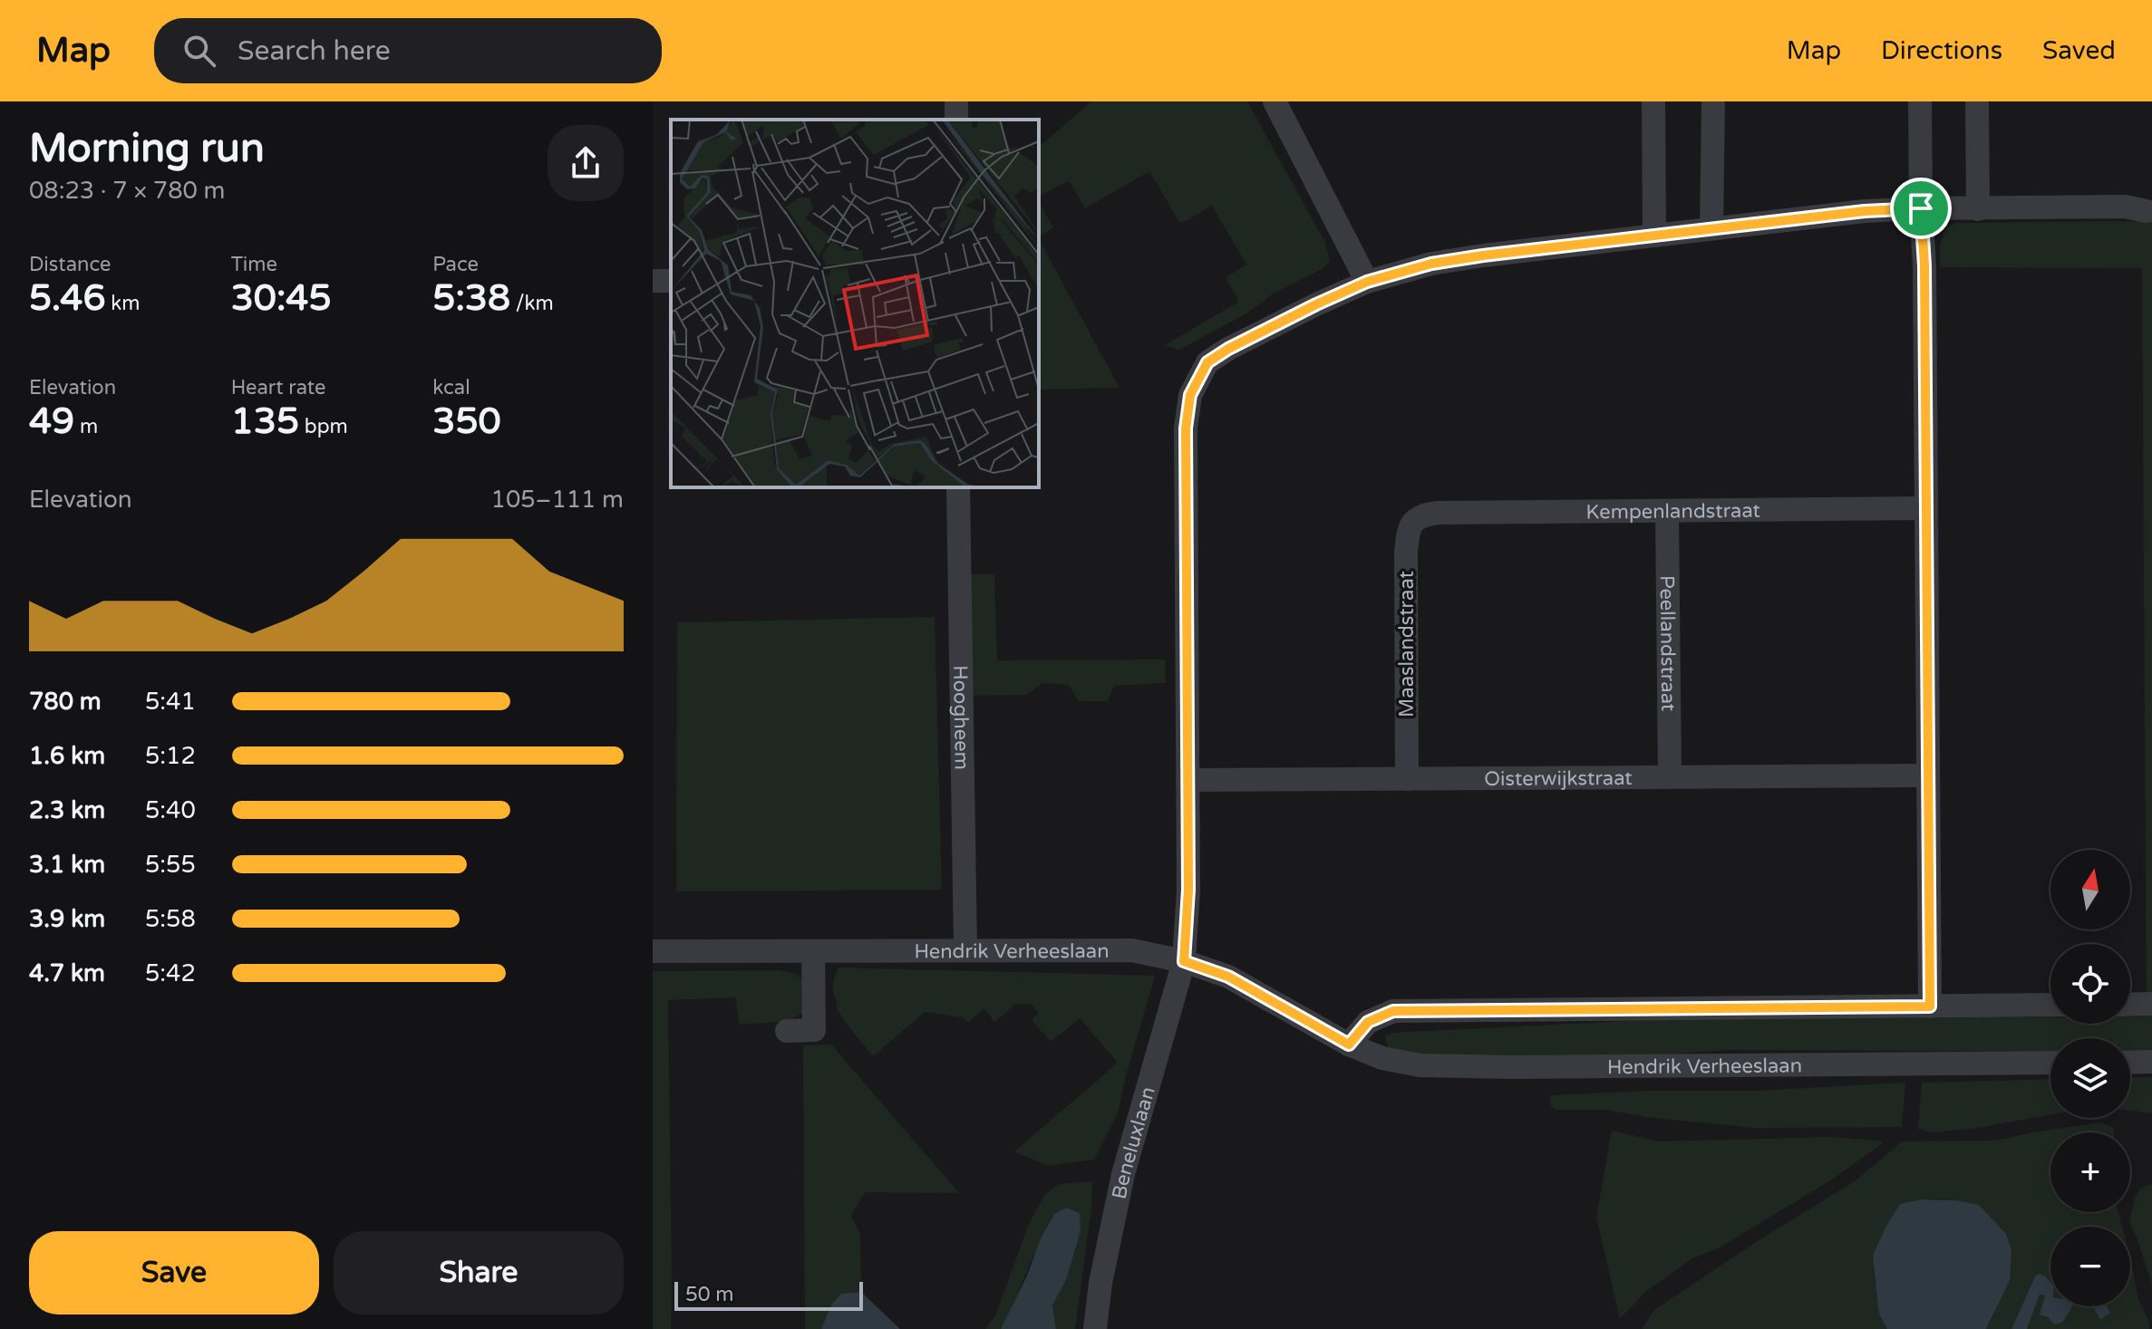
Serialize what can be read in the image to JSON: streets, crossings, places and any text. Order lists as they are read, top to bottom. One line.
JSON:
{"streets":{"street":["Kempenlandstraat","Maaslandstraat","Peellandstraat","Hoogheem","Oisterwijkstraat","Hendrik Verheeslaan","Beneluxlaan"]},"crossings":[["Kempenlandstraat","Maaslandstraat"],["Kempenlandstraat","Peellandstraat"],["Maaslandstraat","Oisterwijkstraat"],["Peellandstraat","Oisterwijkstraat"],["Hoogheem","Hendrik Verheeslaan"],["Oisterwijkstraat","Beneluxlaan"],["Hendrik Verheeslaan","Beneluxlaan"]],"scale_bar":"50 m","north":"top","page":{"header":"Map","search":"Search here","nav":["Map","Directions","Saved"],"heading":["Morning run","08:23 · 7 × 780 m"],"stats":[["Distance","5.46 km"],["Time","30:45"],["Pace","5:38 /km"],["Elevation","49 m"],["Heart rate","135 bpm"],["kcal","350"]],"chart":["Elevation","105–111 m"],"list":[{"name":"780 m","note":"5:41"},{"name":"1.6 km","note":"5:12"},{"name":"2.3 km","note":"5:40"},{"name":"3.1 km","note":"5:55"},{"name":"3.9 km","note":"5:58"},{"name":"4.7 km","note":"5:42"}],"map_buttons":["+","−"],"buttons":["Save","Share"],"scale":"50 m"}}
